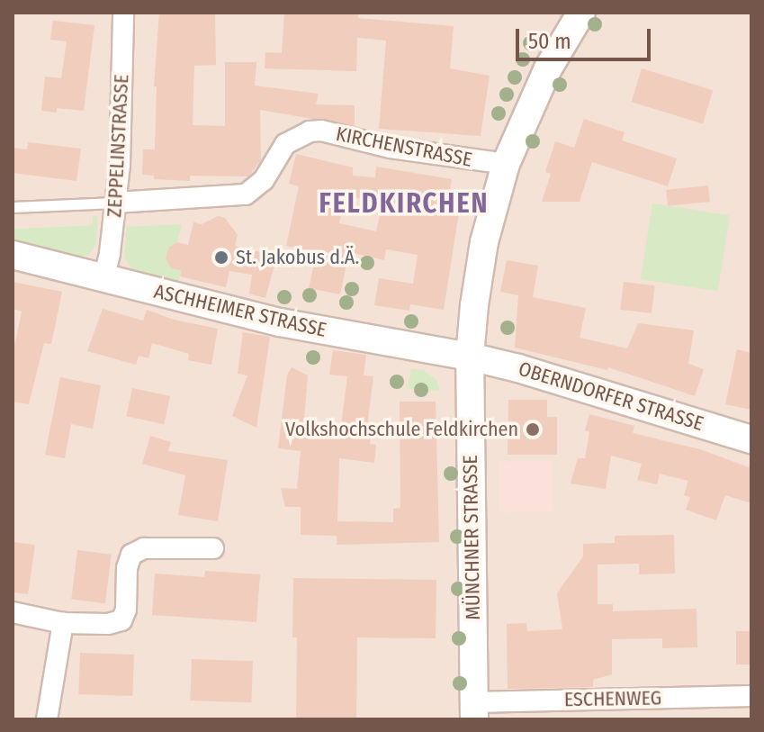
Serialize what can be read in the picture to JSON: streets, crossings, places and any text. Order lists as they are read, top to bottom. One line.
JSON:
{"streets":{"main road":["ASCHHEIMER STRASSE","OBERNDORFER STRASSE","MÜNCHNER STRASSE"],"street":["ZEPPELINSTRASSE","KIRCHENSTRASSE","ESCHENWEG"]},"crossings":[["ZEPPELINSTRASSE","KIRCHENSTRASSE"],["ZEPPELINSTRASSE","ASCHHEIMER STRASSE"],["KIRCHENSTRASSE","MÜNCHNER STRASSE"],["ASCHHEIMER STRASSE","OBERNDORFER STRASSE"],["ASCHHEIMER STRASSE","MÜNCHNER STRASSE"],["OBERNDORFER STRASSE","MÜNCHNER STRASSE"],["MÜNCHNER STRASSE","ESCHENWEG"]],"districts":["FELDKIRCHEN"],"places":["St. Jakobus d.Ä.","Volkshochschule Feldkirchen"],"scale_bar":"50 m"}
